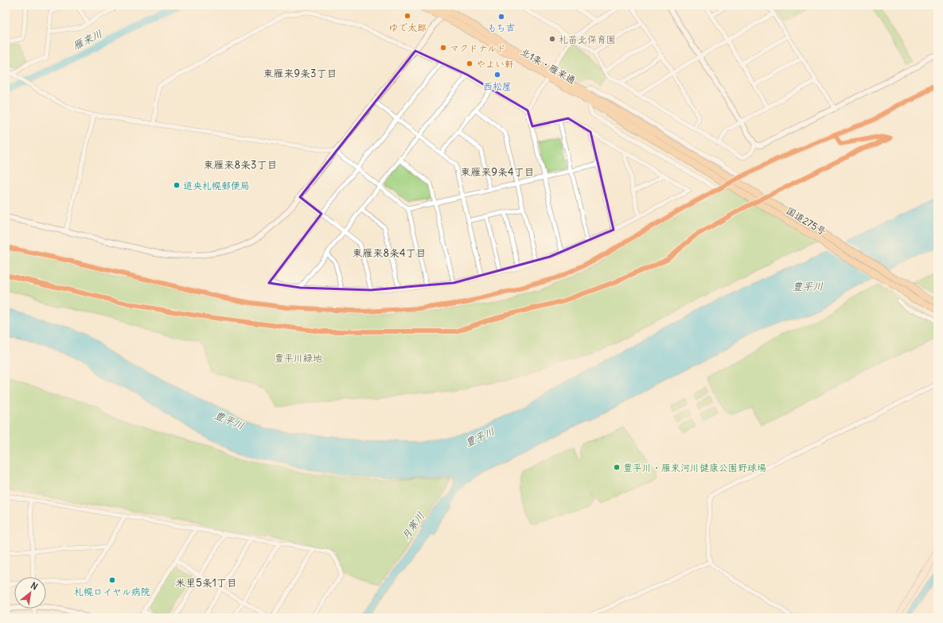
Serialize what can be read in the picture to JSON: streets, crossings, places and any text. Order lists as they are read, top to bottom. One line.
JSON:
{"streets":{"highway":["北1条・雁来通","国道275号"]},"crossings":[["北1条・雁来通","国道275号"]],"districts":["東雁来9条3丁目","東雁来8条3丁目","東雁来9条4丁目","東雁来8条4丁目","米里5条1丁目"],"water":["雁来川","豊平川","月寒川"],"parks":["豊平川緑地"],"places":["ゆで太郎","もち吉","札苗北保育園","マクドナルド","やよい軒","西松屋","道央札幌郵便局","豊平川・雁来河川健康公園野球場","札幌ロイヤル病院"],"north":"top right"}
